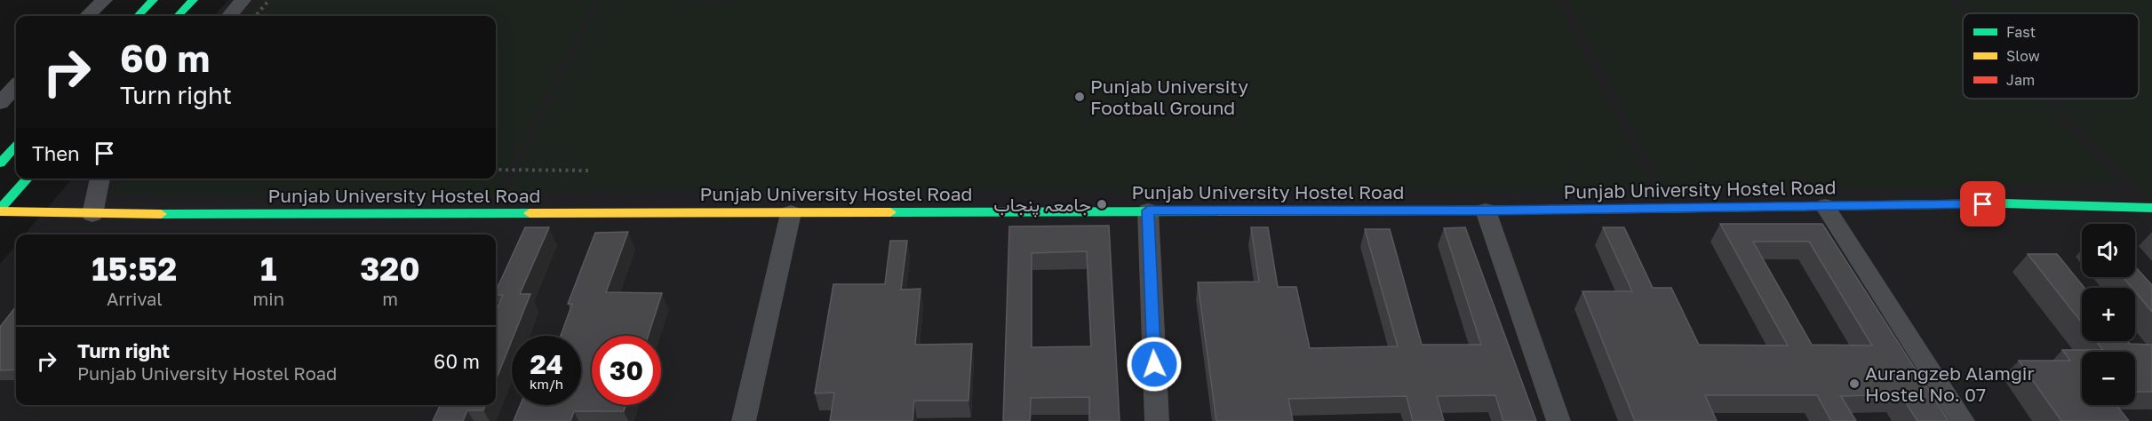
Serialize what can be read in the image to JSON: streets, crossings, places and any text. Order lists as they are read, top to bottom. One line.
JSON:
{"streets":{"street":["Punjab University Hostel Road"]},"places":["Punjab University Football Ground","جامعہ پنجاب","Aurangzeb Alamgir Hostel No. 07"],"legend":["Fast","Slow","Jam"],"page":{"turn":["60 m","Turn right"],"then":"Then","map_buttons":["+","−"],"eta":["15:52","Arrival","1","min","320","m"],"list":[{"name":"Turn right","note":"Punjab University Hostel Road","value":"60 m"}],"speed":"24 km/h","limit":"30"}}
